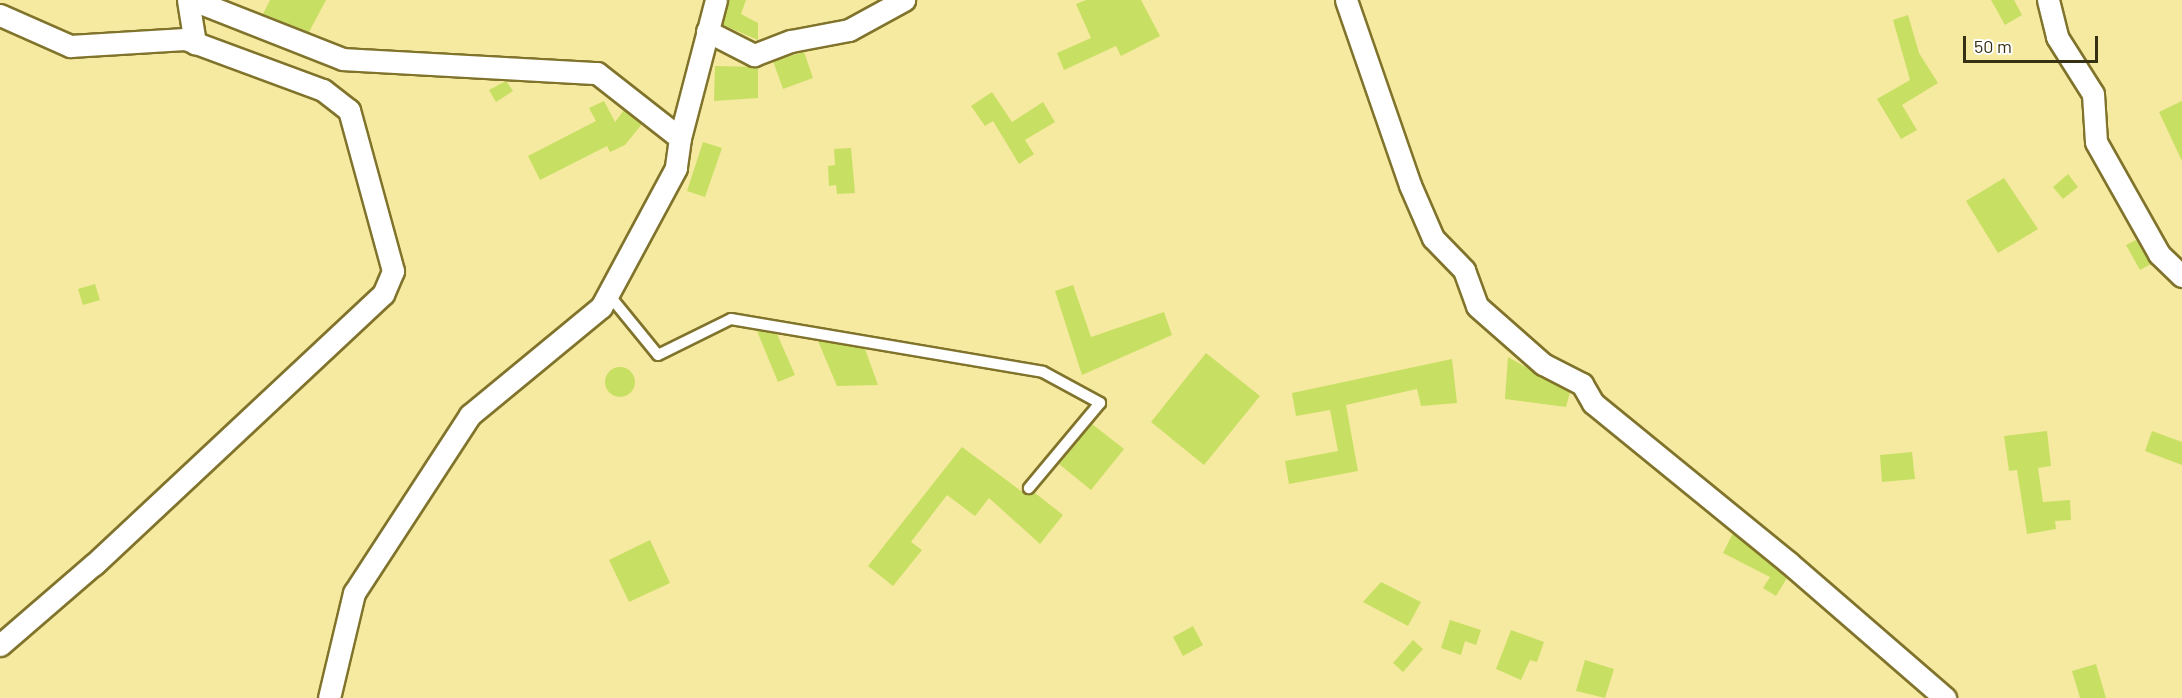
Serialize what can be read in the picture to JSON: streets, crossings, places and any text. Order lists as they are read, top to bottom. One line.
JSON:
{"scale_bar":"50 m"}
